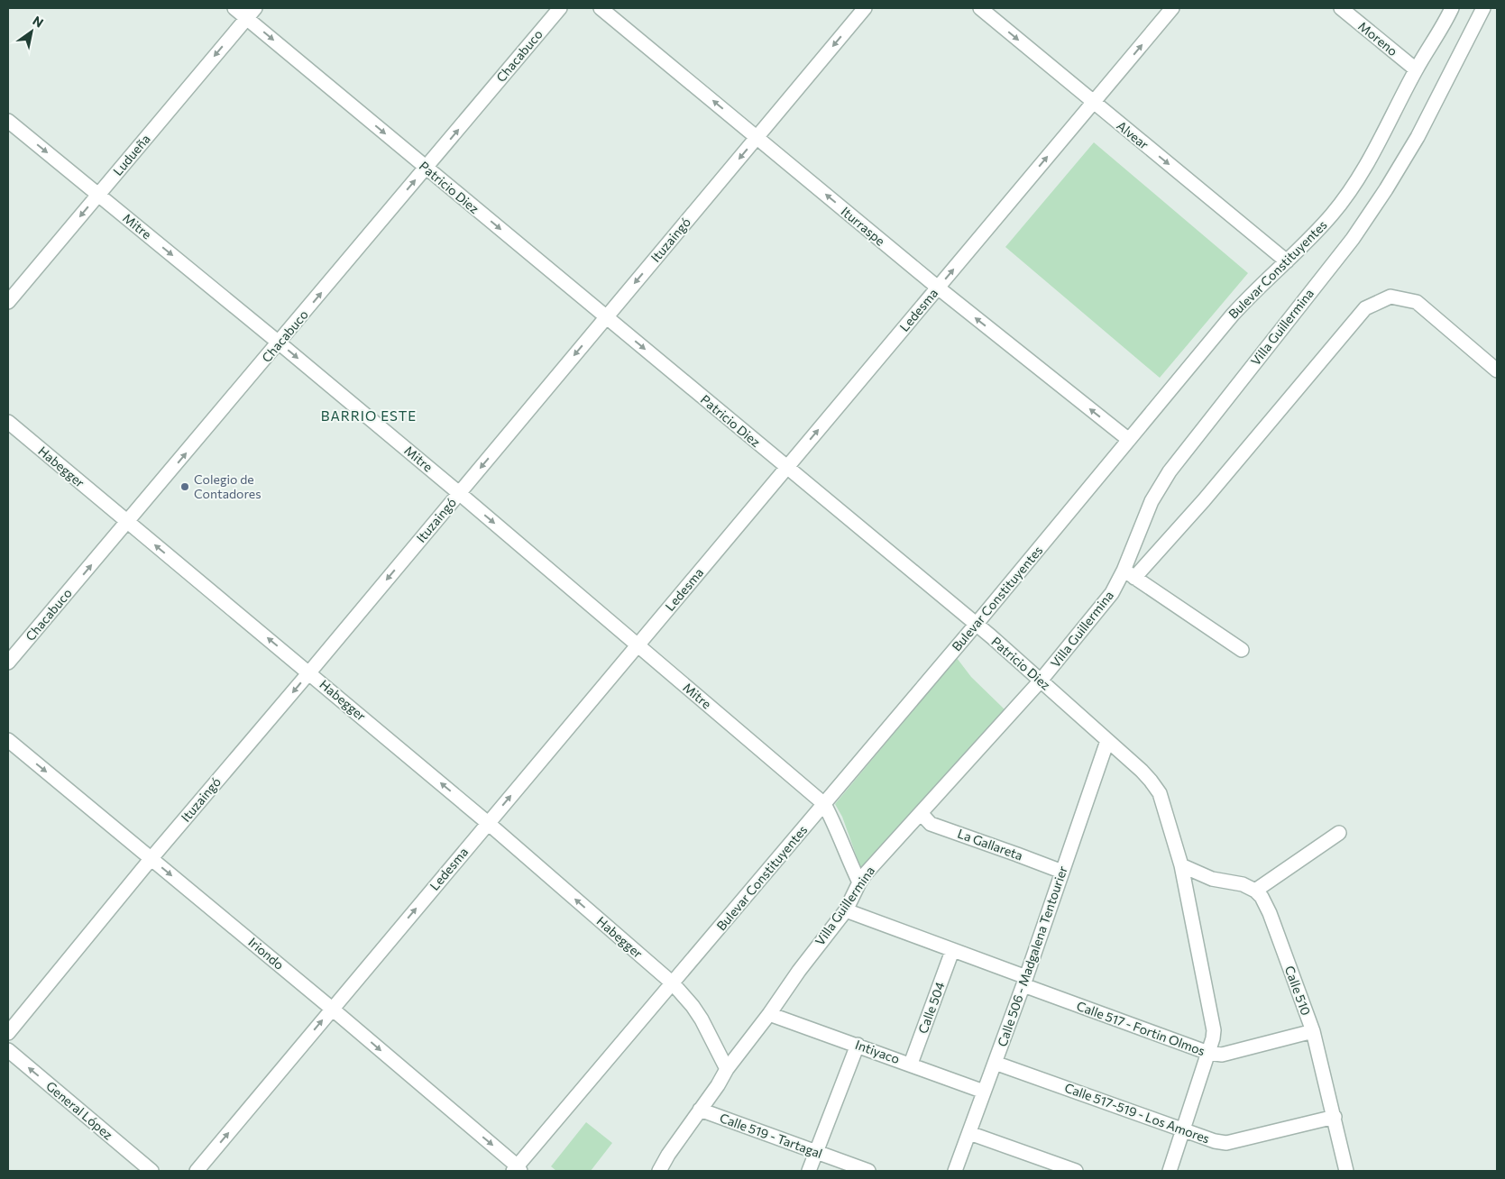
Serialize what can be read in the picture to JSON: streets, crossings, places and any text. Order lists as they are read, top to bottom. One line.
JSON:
{"streets":{"street":["Moreno","Chacabuco","Alvear","Ludueña","Patricio Diez","Mitre","Iturraspe","Ituzaingó","Bulevar Constituyentes","Ledesma","Villa Guillermina","Habegger","La Gallareta","Iriondo","Calle 506 - Madgalena Tentourier","Calle 510","Calle 504","Calle 517 - Fortin Olmos","Intiyaco","General López","Calle 517-519 - Los Amores","Calle 519 - Tartagal"]},"crossings":[["Moreno","Bulevar Constituyentes"],["Chacabuco","Patricio Diez"],["Chacabuco","Mitre"],["Chacabuco","Habegger"],["Alvear","Bulevar Constituyentes"],["Alvear","Ledesma"],["Ludueña","Patricio Diez"],["Ludueña","Mitre"],["Patricio Diez","Ituzaingó"],["Patricio Diez","Bulevar Constituyentes"],["Patricio Diez","Ledesma"],["Patricio Diez","Villa Guillermina"],["Patricio Diez","Calle 506 - Madgalena Tentourier"],["Patricio Diez","Calle 517 - Fortin Olmos"],["Patricio Diez","Calle 517-519 - Los Amores"],["Mitre","Ituzaingó"],["Mitre","Bulevar Constituyentes"],["Mitre","Ledesma"],["Iturraspe","Ituzaingó"],["Iturraspe","Bulevar Constituyentes"],["Iturraspe","Ledesma"],["Ituzaingó","Habegger"],["Ituzaingó","Iriondo"],["Bulevar Constituyentes","Habegger"],["Bulevar Constituyentes","Iriondo"],["Ledesma","Habegger"],["Ledesma","Iriondo"],["Villa Guillermina","Habegger"],["Villa Guillermina","La Gallareta"],["Villa Guillermina","Calle 517 - Fortin Olmos"],["Villa Guillermina","Intiyaco"],["Villa Guillermina","Calle 519 - Tartagal"],["La Gallareta","Calle 506 - Madgalena Tentourier"],["Calle 506 - Madgalena Tentourier","Calle 517 - Fortin Olmos"],["Calle 506 - Madgalena Tentourier","Intiyaco"],["Calle 506 - Madgalena Tentourier","Calle 517-519 - Los Amores"],["Calle 510","Calle 517 - Fortin Olmos"],["Calle 510","Calle 517-519 - Los Amores"],["Calle 504","Calle 517 - Fortin Olmos"],["Calle 504","Intiyaco"]],"one_way":["Chacabuco","Alvear","Ludueña","Patricio Diez","Mitre","Iturraspe","Ituzaingó","Ledesma","Habegger","Iriondo","General López"],"districts":["BARRIO ESTE"],"places":["Colegio de Contadores"],"north":"top right"}
